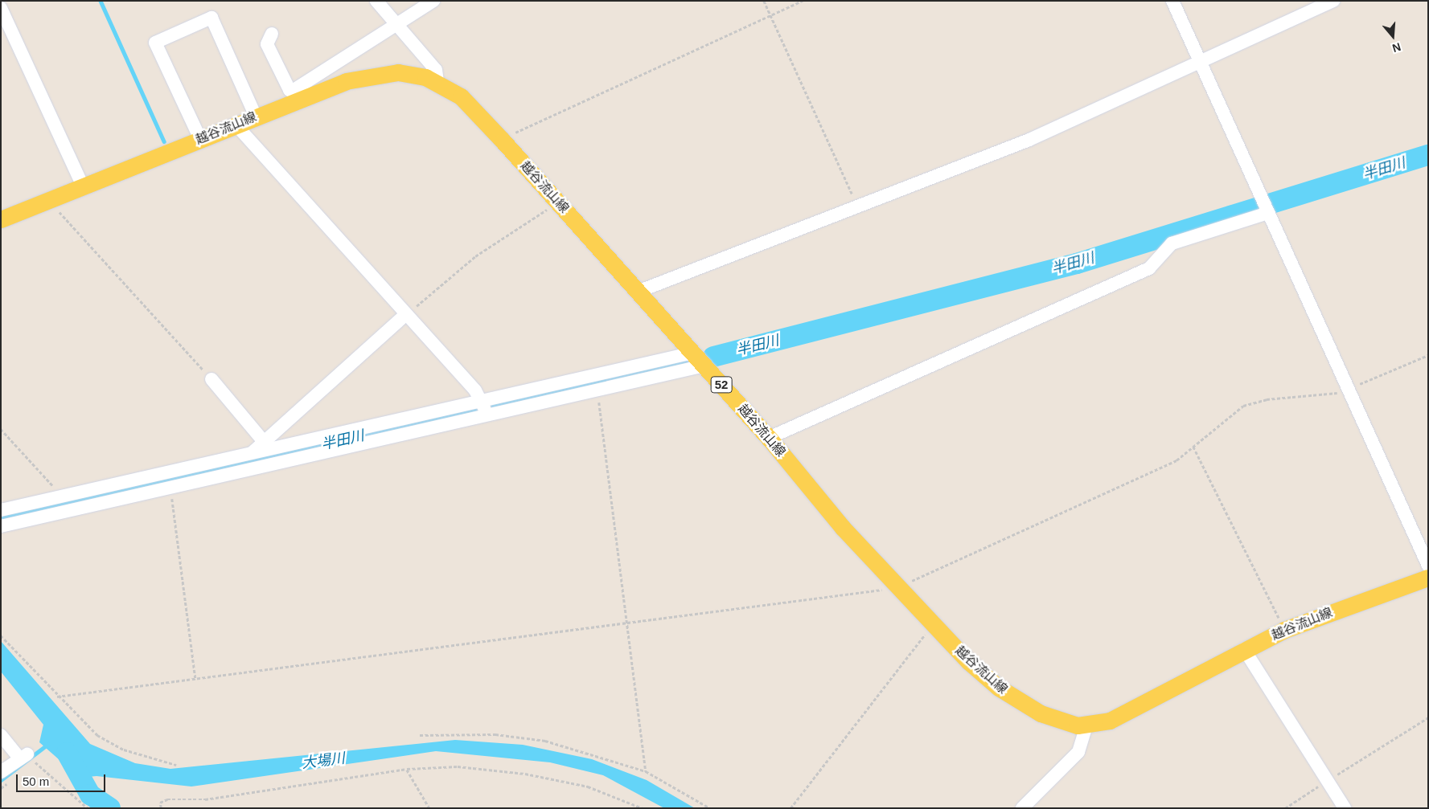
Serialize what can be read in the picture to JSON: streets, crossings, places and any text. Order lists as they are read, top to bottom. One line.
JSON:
{"streets":{"main road":["越谷流山線","52"]},"water":["半田川","大場川"],"scale_bar":"50 m","north":"bottom"}
